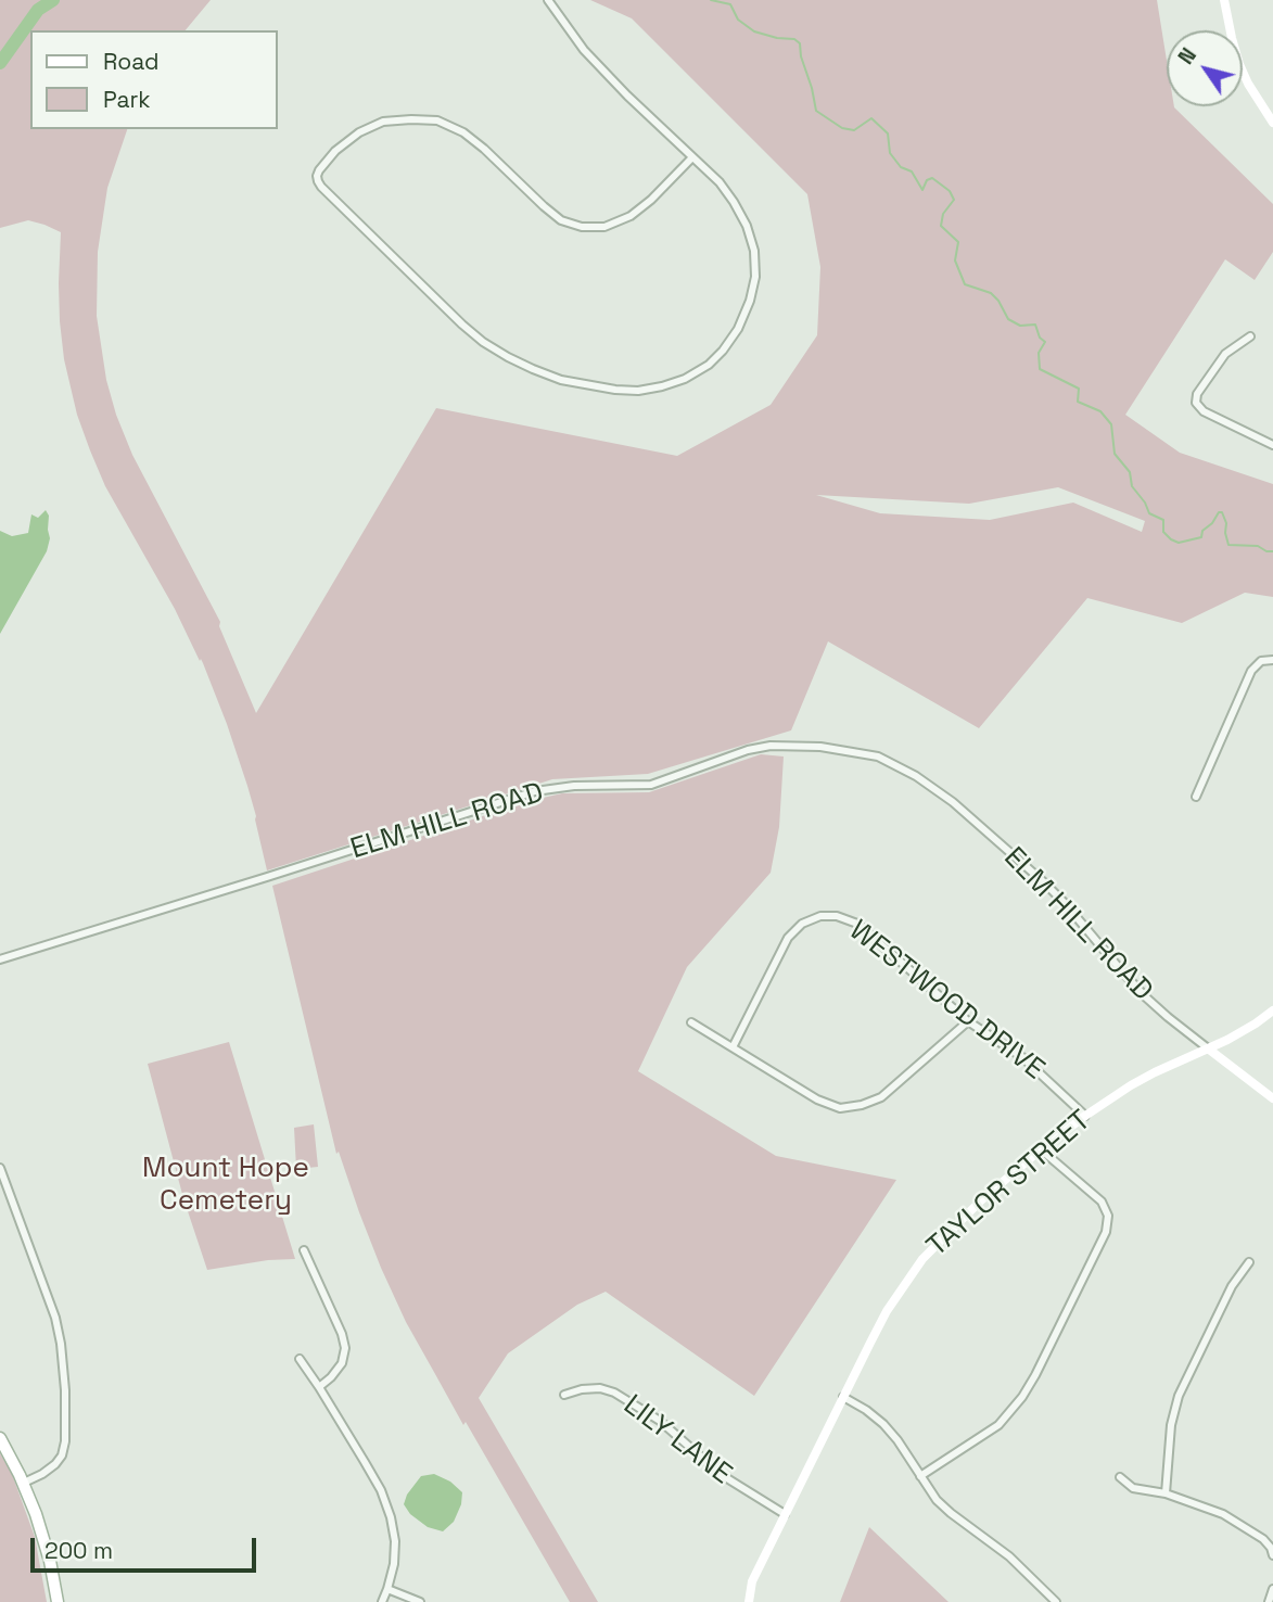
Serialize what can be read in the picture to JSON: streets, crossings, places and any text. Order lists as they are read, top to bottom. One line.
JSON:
{"streets":{"street":["ELM HILL ROAD","WESTWOOD DRIVE","TAYLOR STREET","LILY LANE"]},"crossings":[["ELM HILL ROAD","TAYLOR STREET"],["WESTWOOD DRIVE","TAYLOR STREET"],["TAYLOR STREET","LILY LANE"]],"parks":["Mount Hope Cemetery"],"legend":["Road","Park"],"scale_bar":"200 m","north":"top left"}
